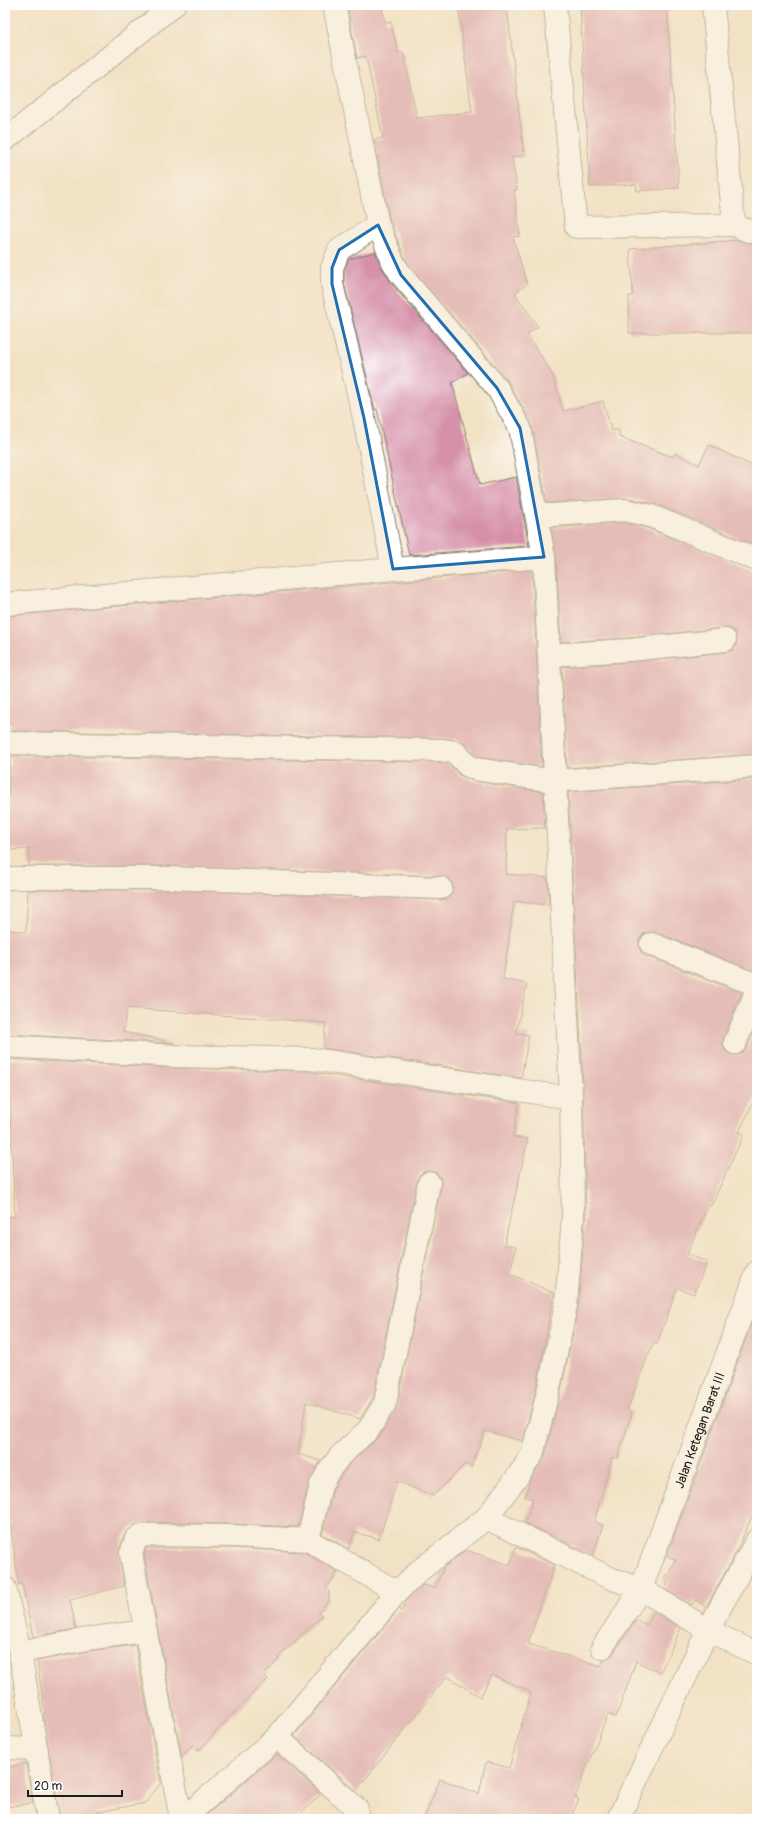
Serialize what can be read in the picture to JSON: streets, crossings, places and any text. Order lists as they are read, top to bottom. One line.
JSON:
{"streets":{"street":["Jalan Ketegan Barat III"]},"scale_bar":"20 m"}
